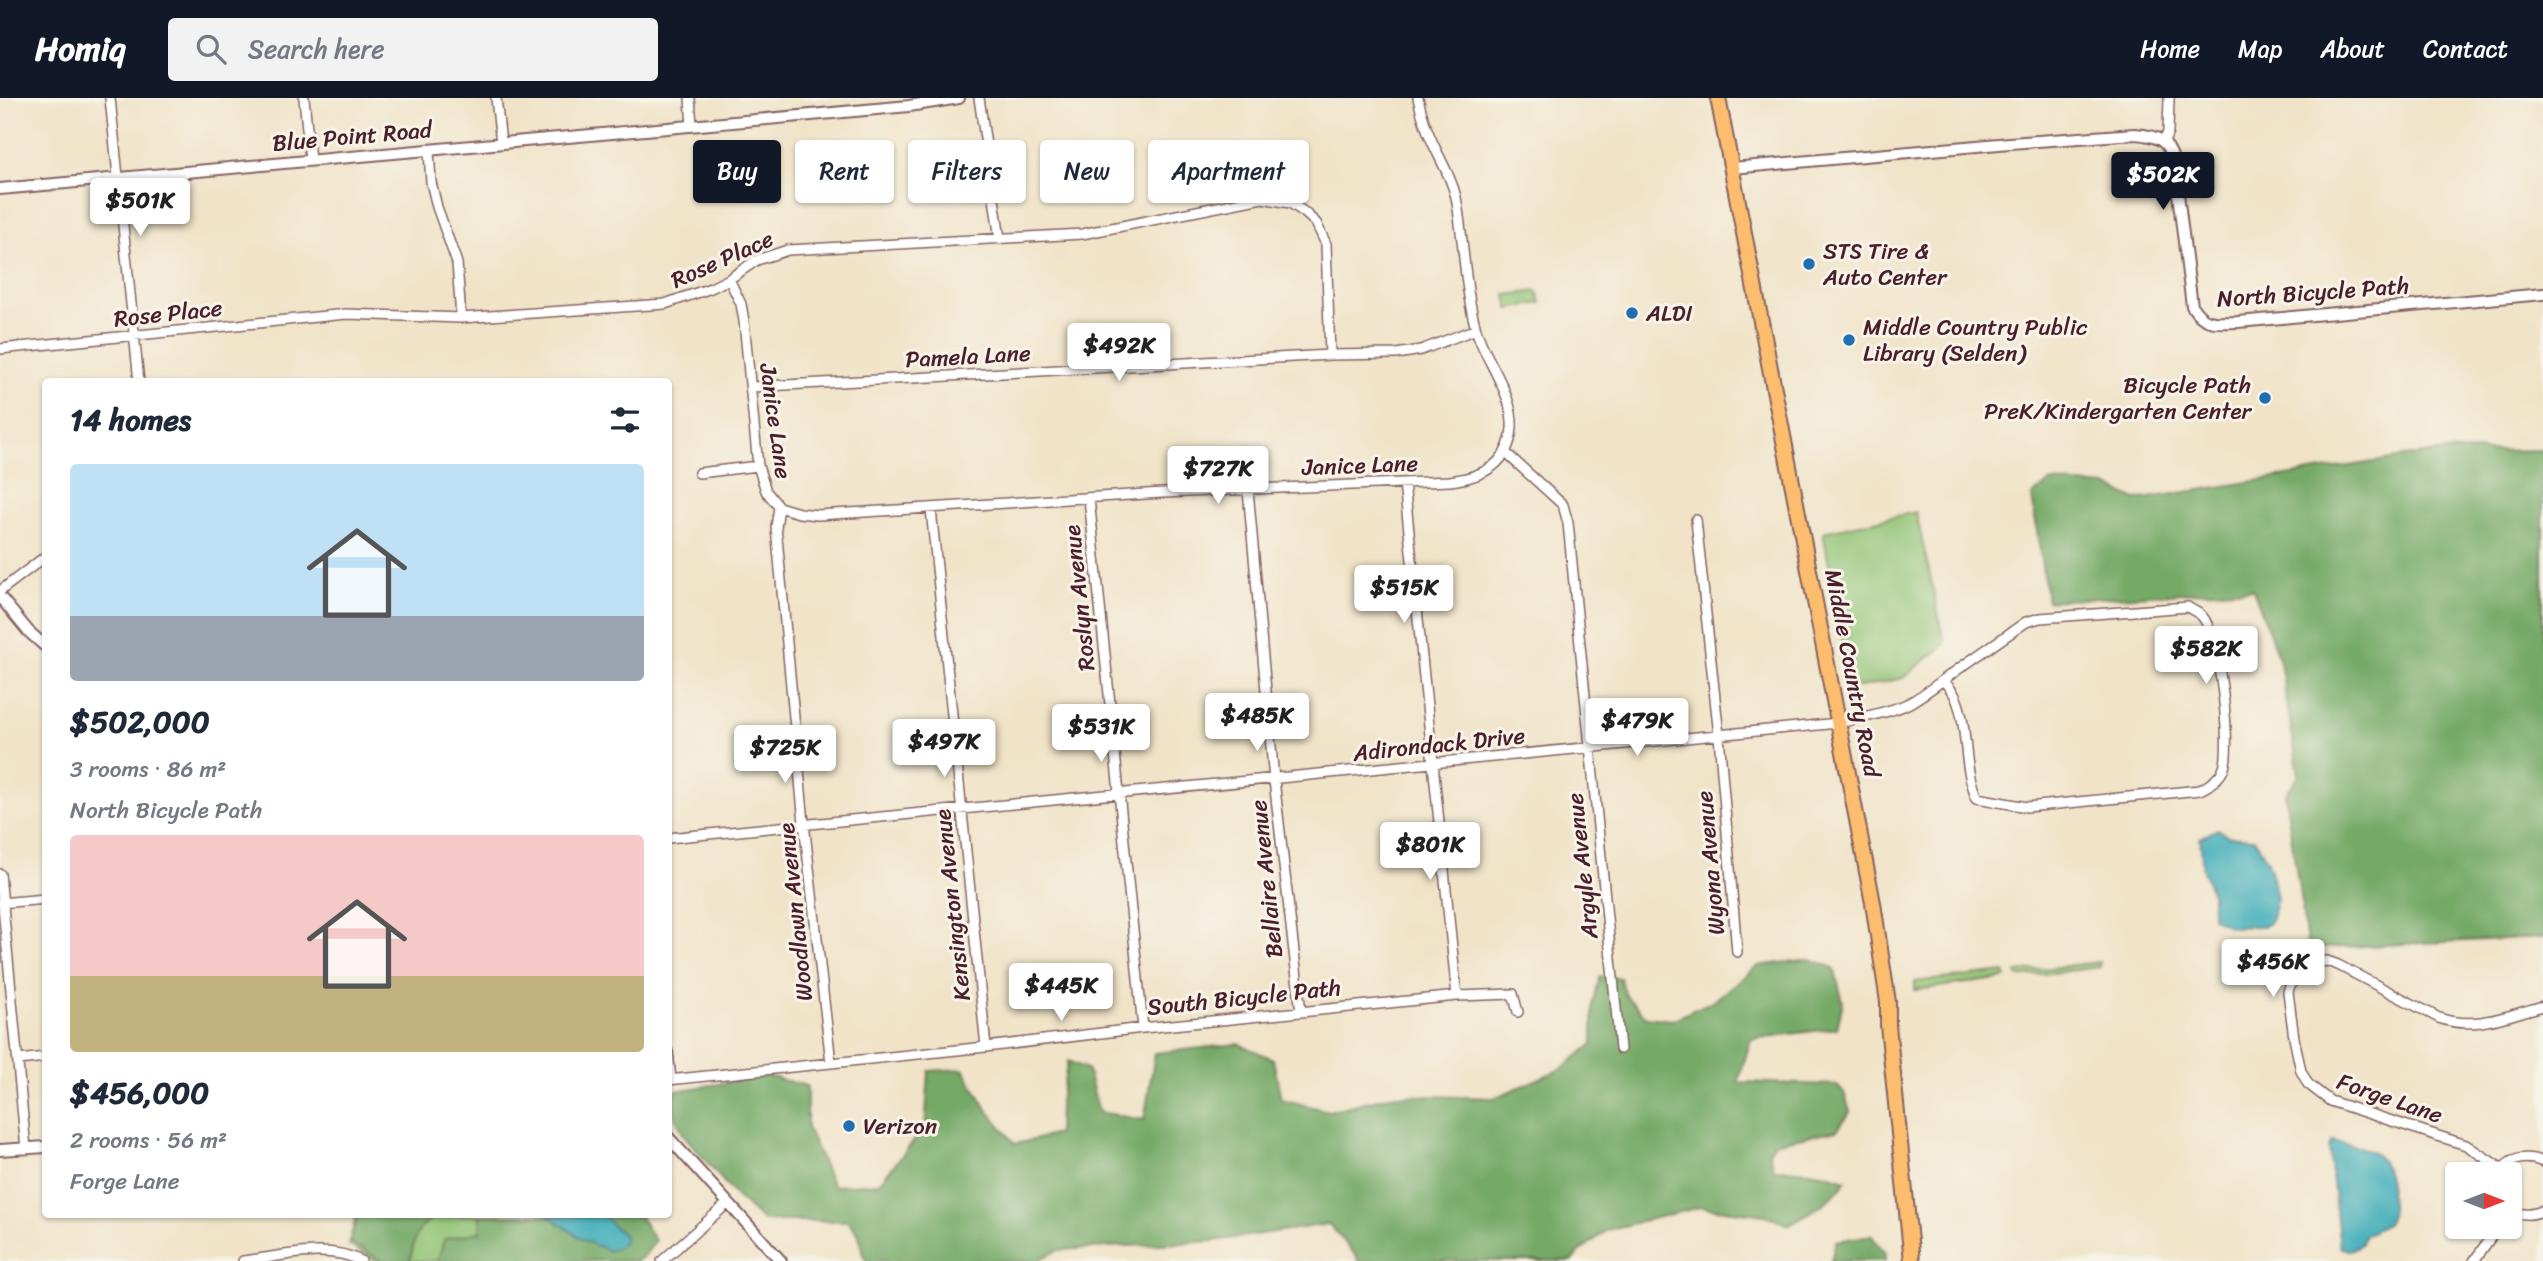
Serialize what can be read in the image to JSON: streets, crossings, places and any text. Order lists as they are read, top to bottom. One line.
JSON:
{"streets":{"main road":["Middle Country Road"],"street":["Blue Point Road","Rose Place","North Bicycle Path","Pamela Lane","Janice Lane","Roslyn Avenue","Adirondack Drive","Wyona Avenue","Argyle Avenue","Bellaire Avenue","Kensington Avenue","Woodlawn Avenue","South Bicycle Path","Forge Lane"]},"crossings":[["Rose Place","Pamela Lane"],["Rose Place","Janice Lane"],["Pamela Lane","Janice Lane"],["Janice Lane","Roslyn Avenue"],["Janice Lane","Argyle Avenue"],["Janice Lane","Bellaire Avenue"],["Janice Lane","Kensington Avenue"],["Janice Lane","Woodlawn Avenue"],["Roslyn Avenue","Adirondack Drive"],["Roslyn Avenue","South Bicycle Path"],["Middle Country Road","Adirondack Drive"],["Adirondack Drive","Wyona Avenue"],["Adirondack Drive","Argyle Avenue"],["Adirondack Drive","Bellaire Avenue"],["Adirondack Drive","Kensington Avenue"],["Adirondack Drive","Woodlawn Avenue"],["Bellaire Avenue","South Bicycle Path"],["Kensington Avenue","South Bicycle Path"],["Woodlawn Avenue","South Bicycle Path"]],"places":["STS Tire & Auto Center","ALDI","Middle Country Public Library (Selden)","Bicycle Path PreK/Kindergarten Center","Verizon"],"north":"right","page":{"header":"Homiq","search":"Search here","nav":["Home","Map","About","Contact"],"chip":["Buy","Rent","Filters","New","Apartment"],"price":["$502K","$501K","$492K","$727K","$515K","$582K","$485K","$479K","$531K","$497K","$725K","$801K","$456K","$445K"],"heading":"14 homes","list":[{"name":"$502,000","note":"3 rooms · 86 m² · North Bicycle Path"},{"name":"$456,000","note":"2 rooms · 56 m² · Forge Lane"}]}}
